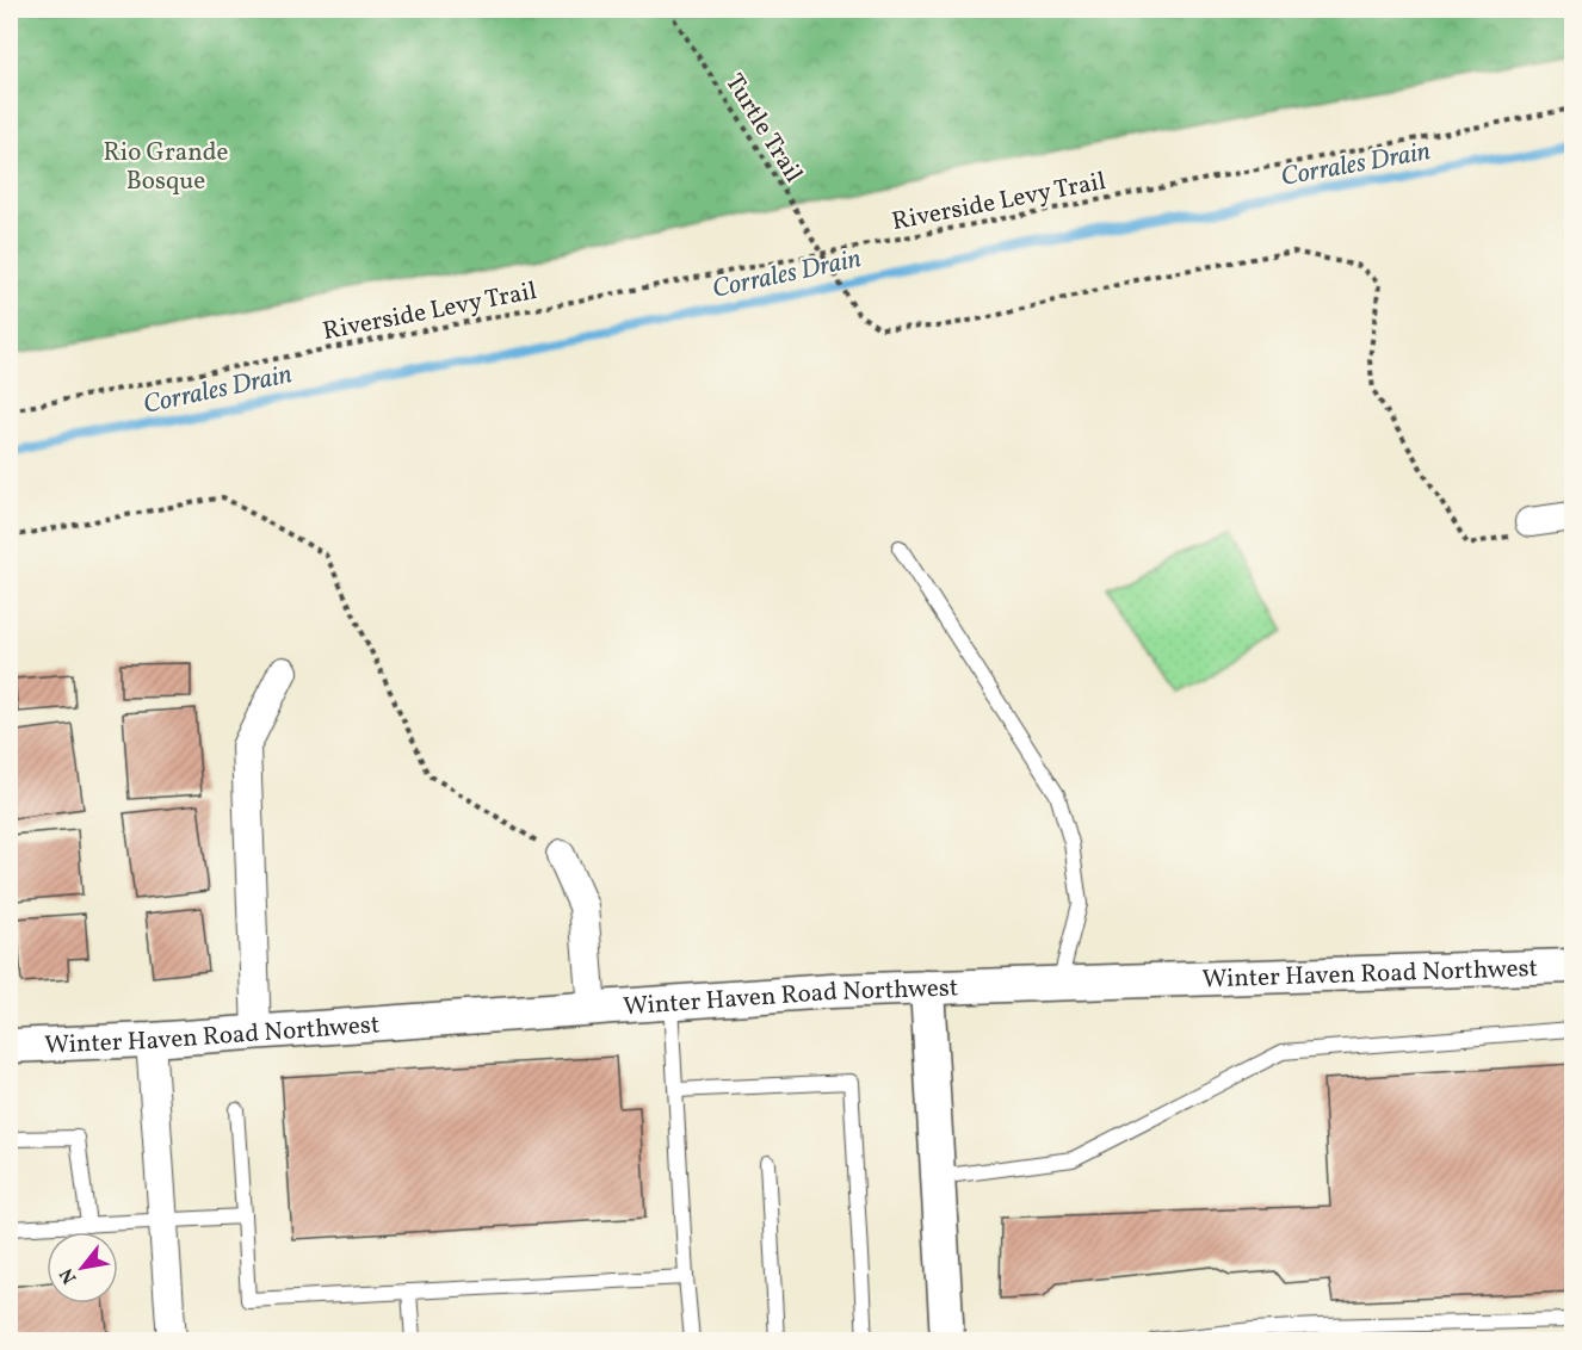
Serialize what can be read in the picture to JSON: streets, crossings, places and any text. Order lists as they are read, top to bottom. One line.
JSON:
{"streets":{"street":["Winter Haven Road Northwest"],"path":["Turtle Trail","Riverside Levy Trail"]},"crossings":[["Turtle Trail","Riverside Levy Trail"]],"water":["Corrales Drain"],"parks":["Rio Grande Bosque"],"north":"bottom left"}
